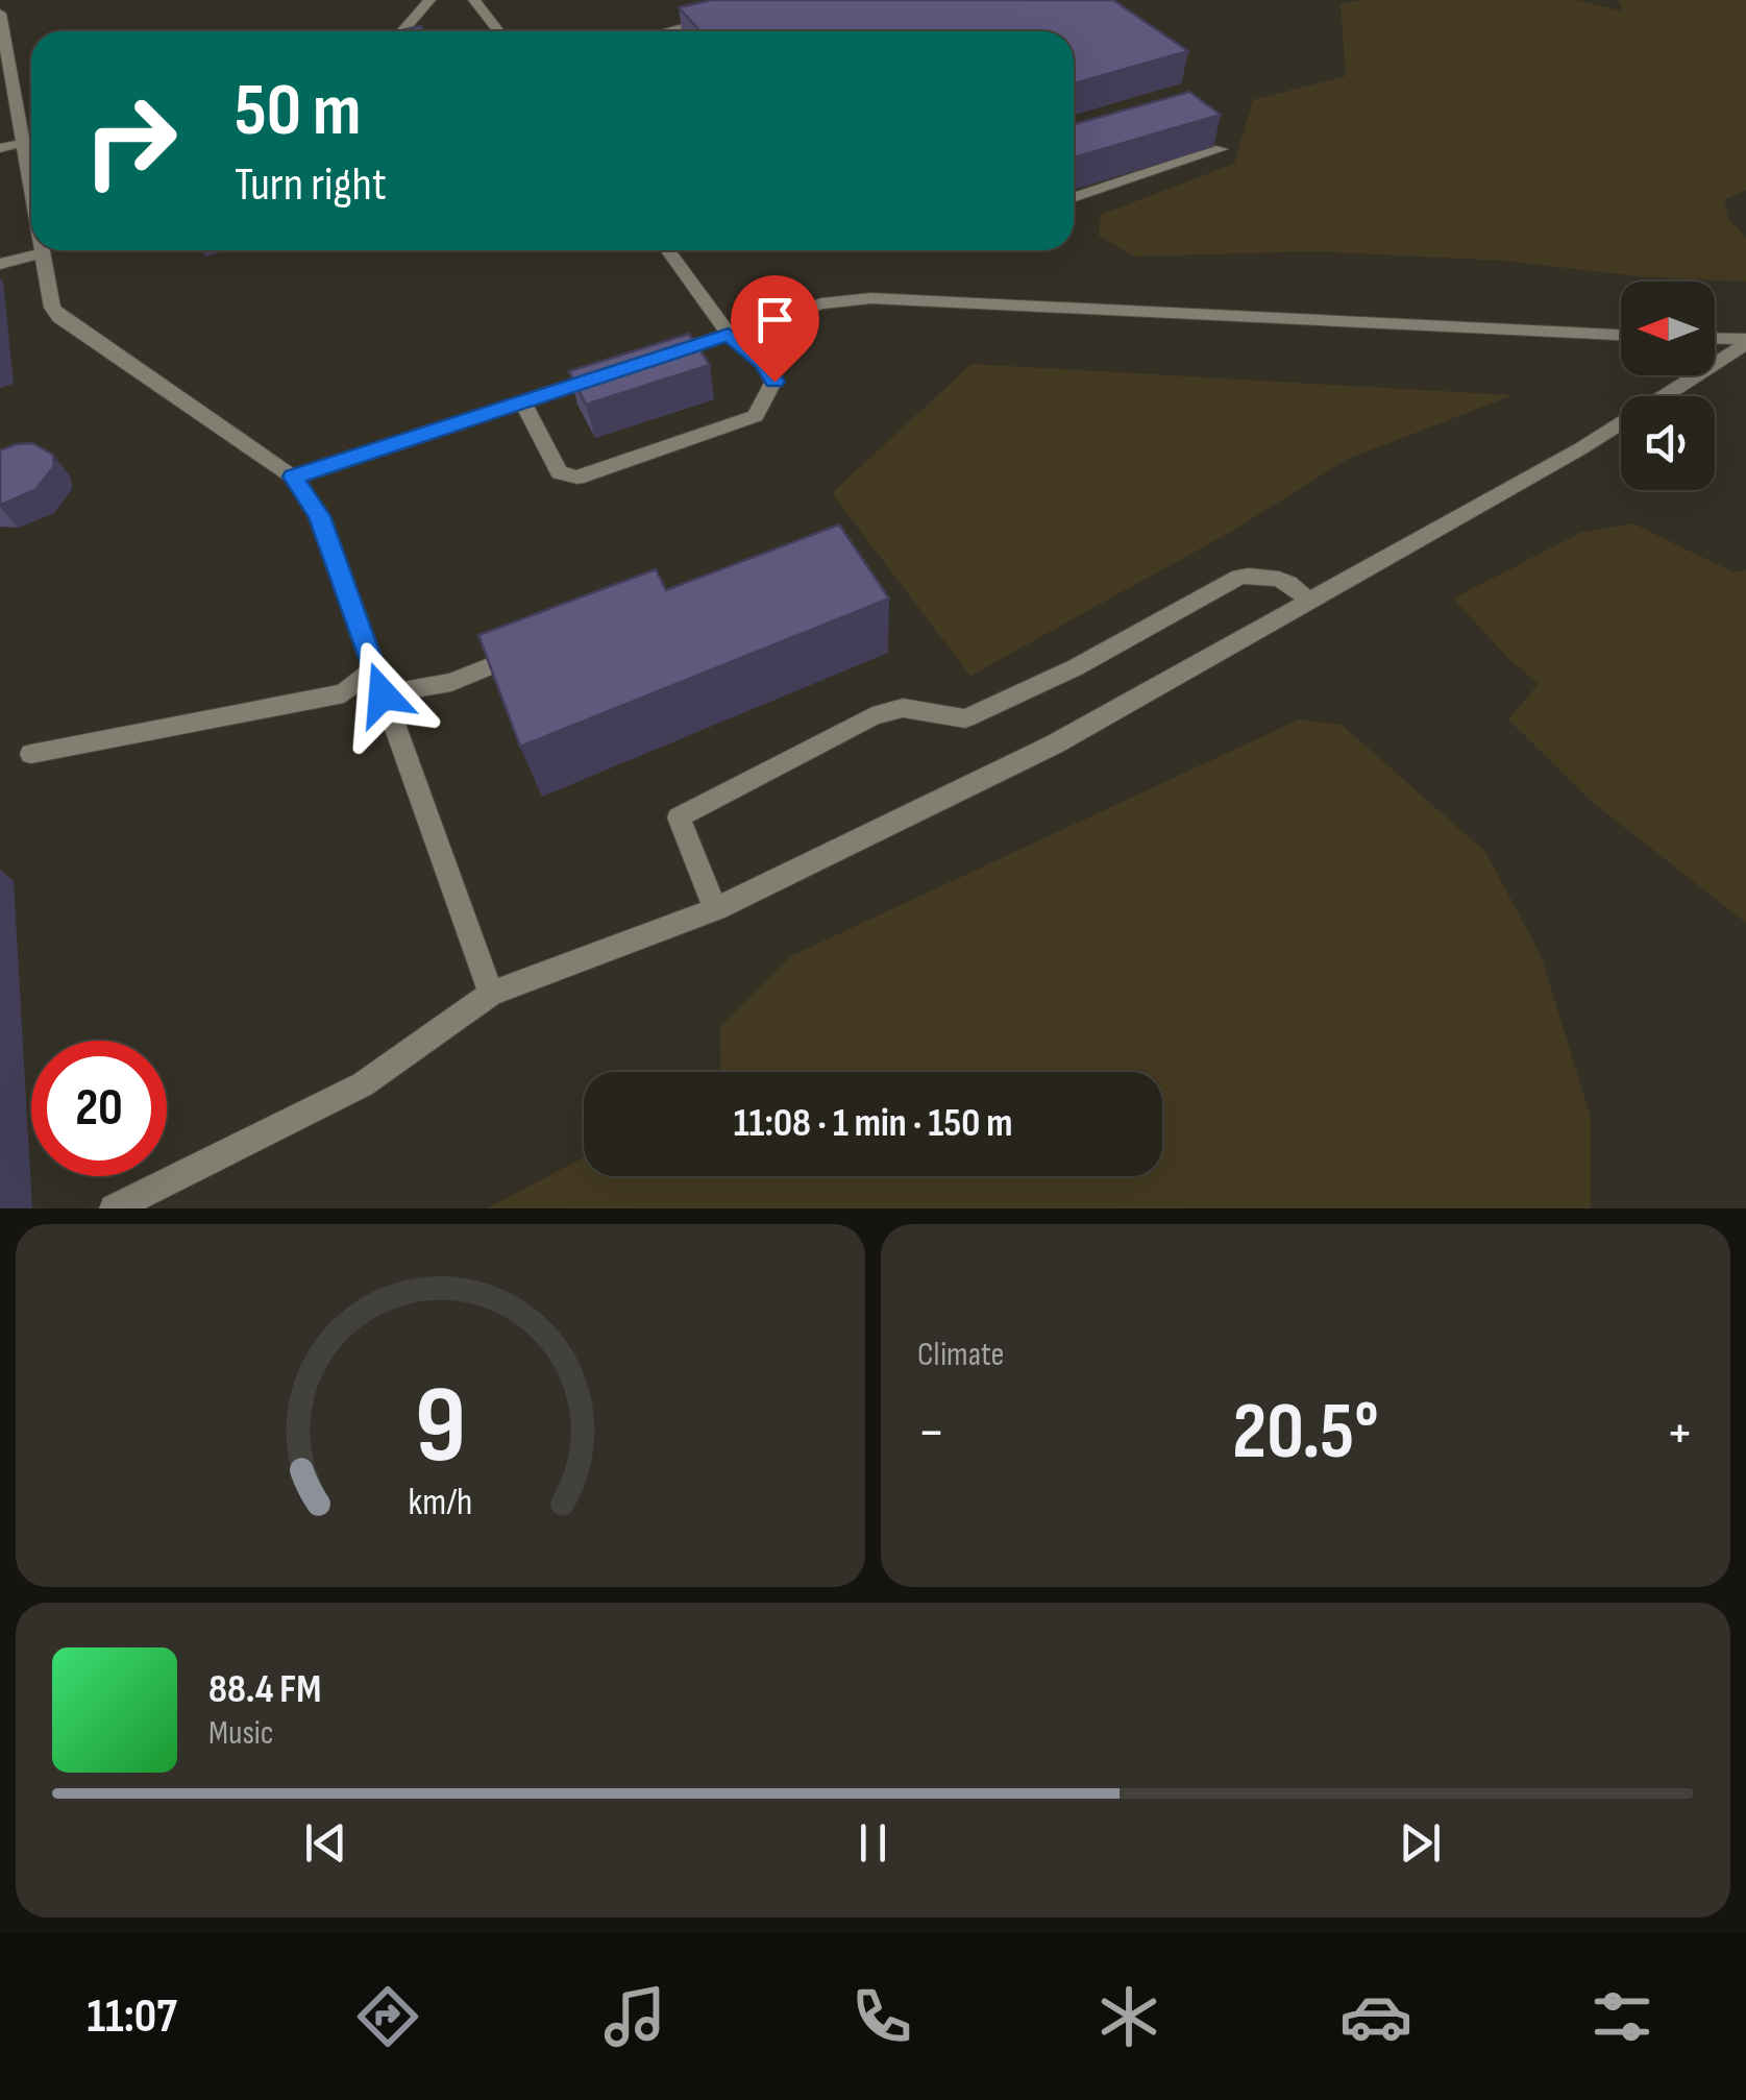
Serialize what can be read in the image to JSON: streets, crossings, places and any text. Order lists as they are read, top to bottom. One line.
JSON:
{"north":"left","page":{"turn":["50 m","Turn right"],"limit":"20","trip":"11:08 · 1 min · 150 m","tile":"Climate","heat":["−","20.5°","+"],"song":["88.4 FM","Music"],"tabs":"11:07","gauge":["9","km/h"]}}
